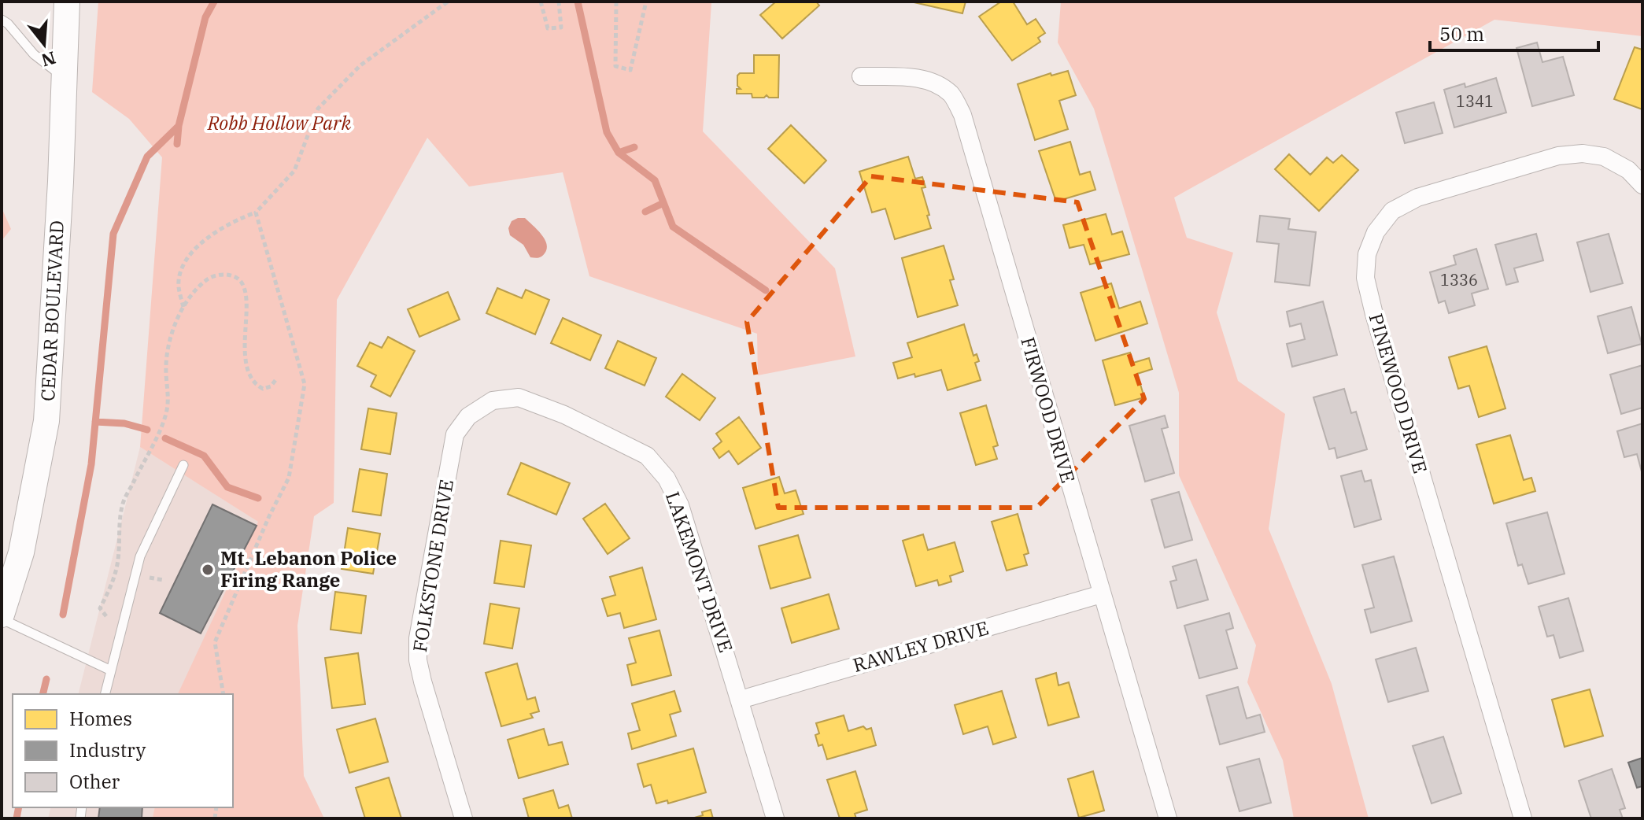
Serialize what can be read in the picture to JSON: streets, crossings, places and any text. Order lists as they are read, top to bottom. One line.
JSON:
{"streets":{"street":["CEDAR BOULEVARD","PINEWOOD DRIVE","FIRWOOD DRIVE","FOLKSTONE DRIVE","LAKEMONT DRIVE","RAWLEY DRIVE"]},"crossings":[["FIRWOOD DRIVE","RAWLEY DRIVE"],["FOLKSTONE DRIVE","LAKEMONT DRIVE"],["LAKEMONT DRIVE","RAWLEY DRIVE"]],"parks":["Robb Hollow Park"],"places":["Mt. Lebanon Police Firing Range"],"house_numbers":["1341","1336"],"legend":["Homes","Industry","Other"],"scale_bar":"50 m","north":"bottom"}
